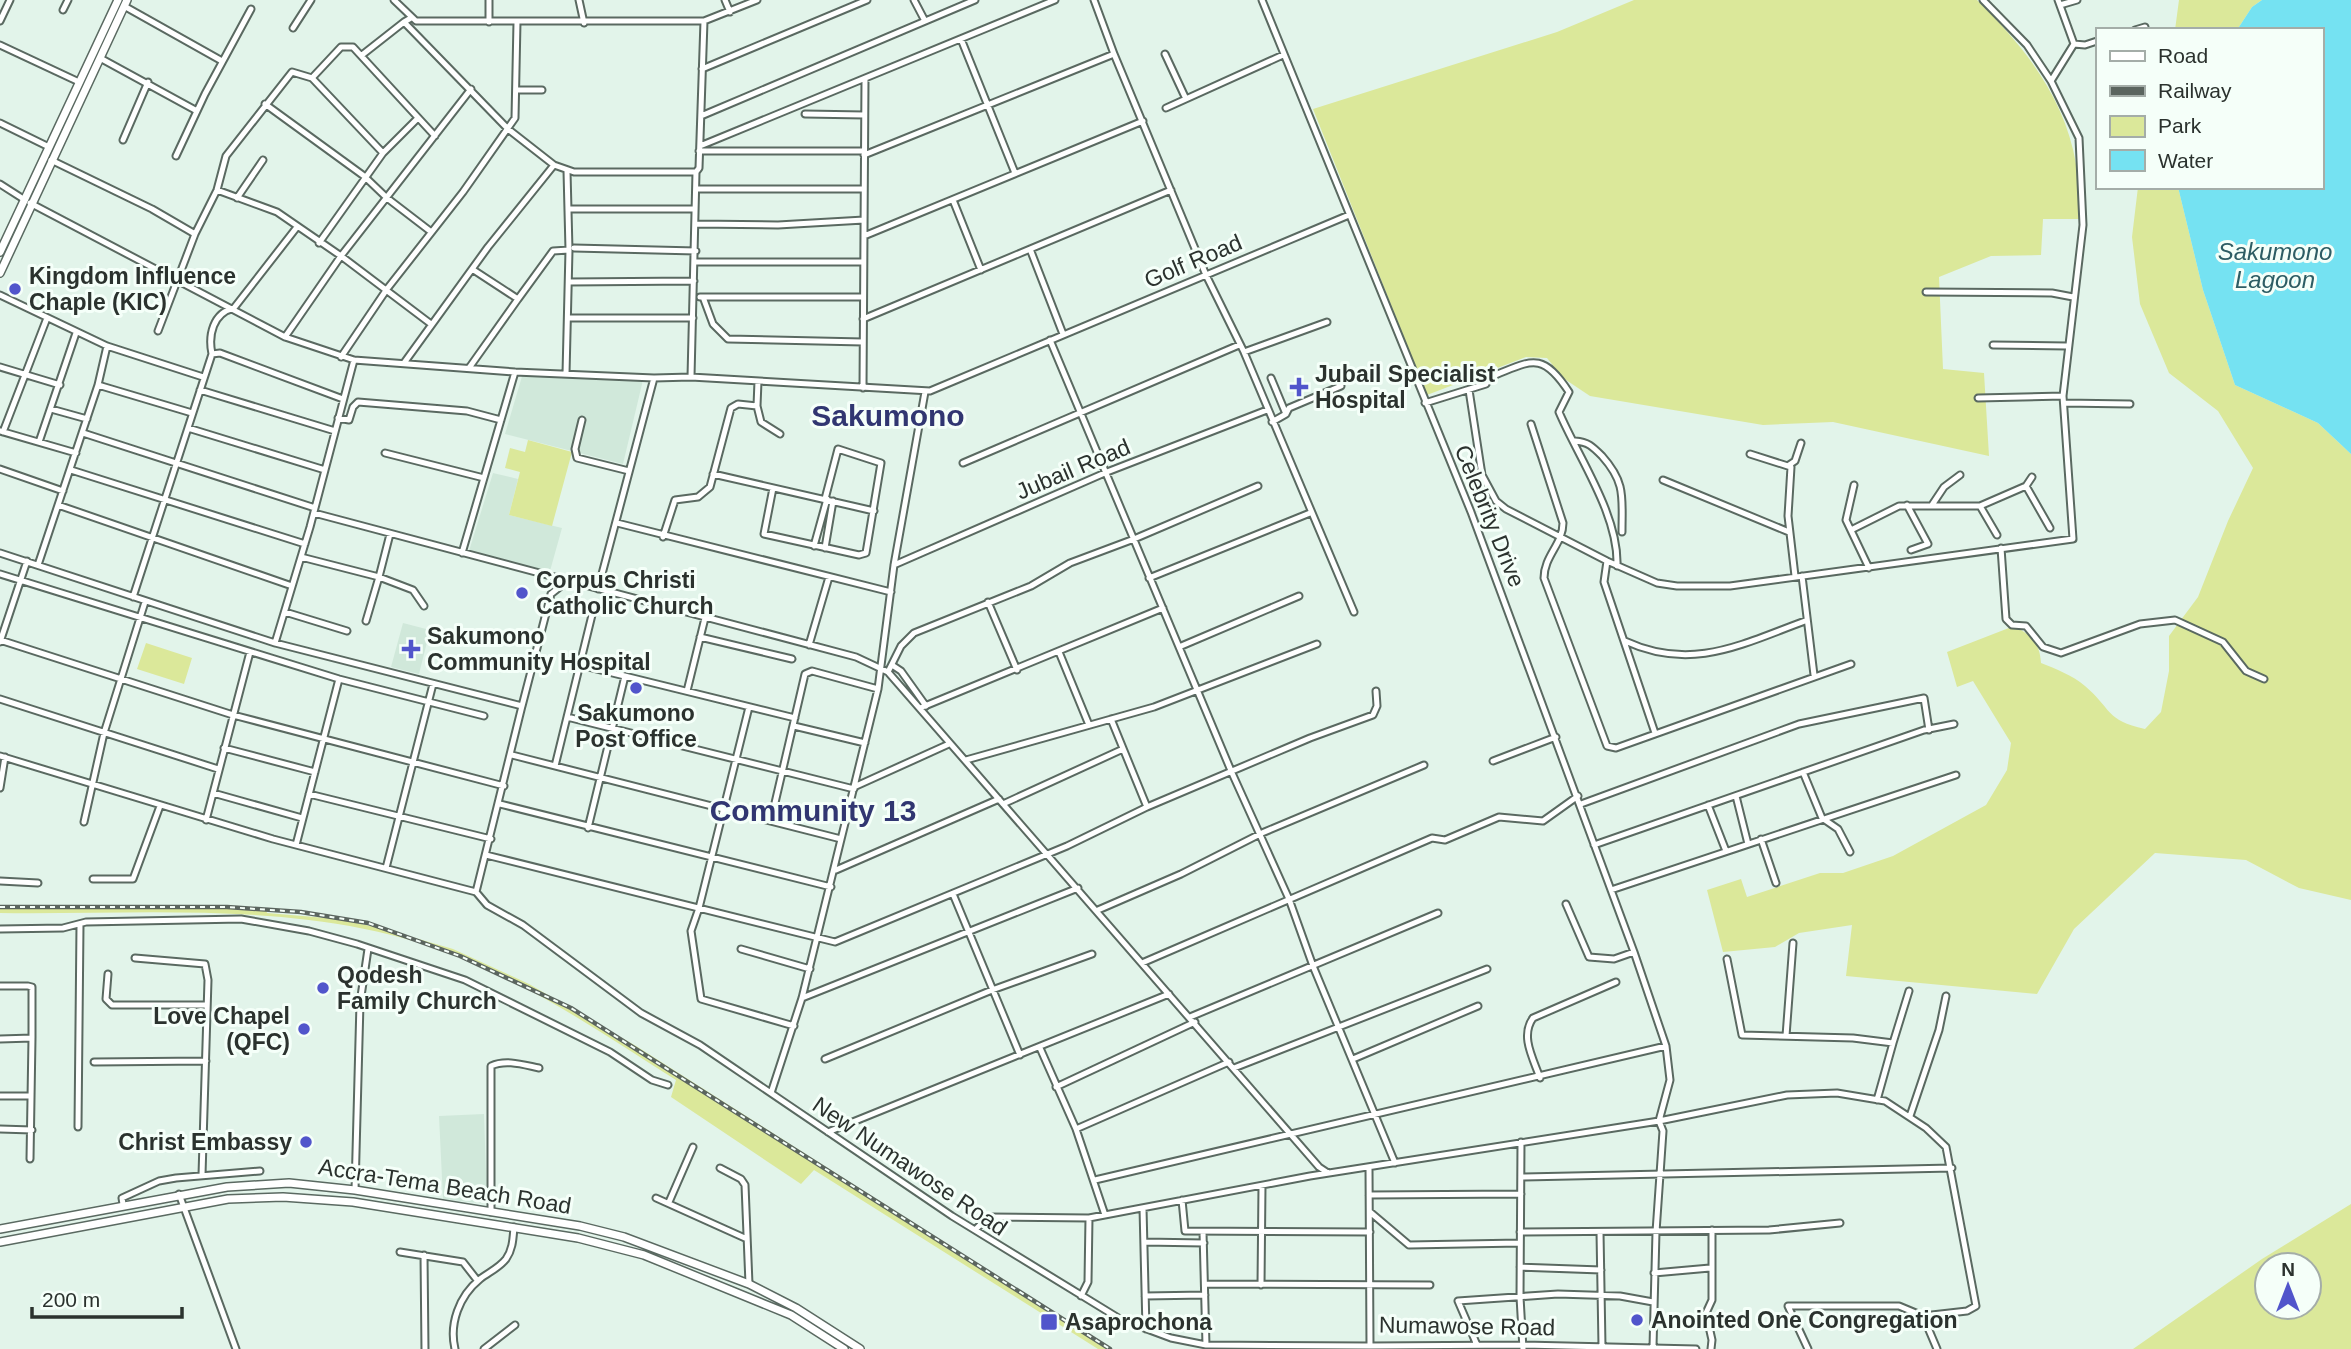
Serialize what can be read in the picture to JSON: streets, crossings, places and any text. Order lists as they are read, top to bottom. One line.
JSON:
{"streets":{"main road":["Accra-Tema Beach Road"],"street":["Golf Road","Jubail Road","Celebrity Drive","New Numawose Road","Numawose Road"]},"crossings":[["Golf Road","Celebrity Drive"],["Celebrity Drive","Numawose Road"],["New Numawose Road","Numawose Road"]],"districts":["Sakumono","Community 13"],"water":["Sakumono Lagoon"],"places":{"other":["Kingdom Influence Chaple (KIC)","Corpus Christi Catholic Church","Sakumono Post Office","Qodesh Family Church","Love Chapel (QFC)","Christ Embassy","Anointed One Congregation"],"health":["Jubail Specialist Hospital","Sakumono Community Hospital"],"transit":["Asaprochona"]},"legend":["Road","Railway","Park","Water"],"scale_bar":"200 m","north":"top"}
